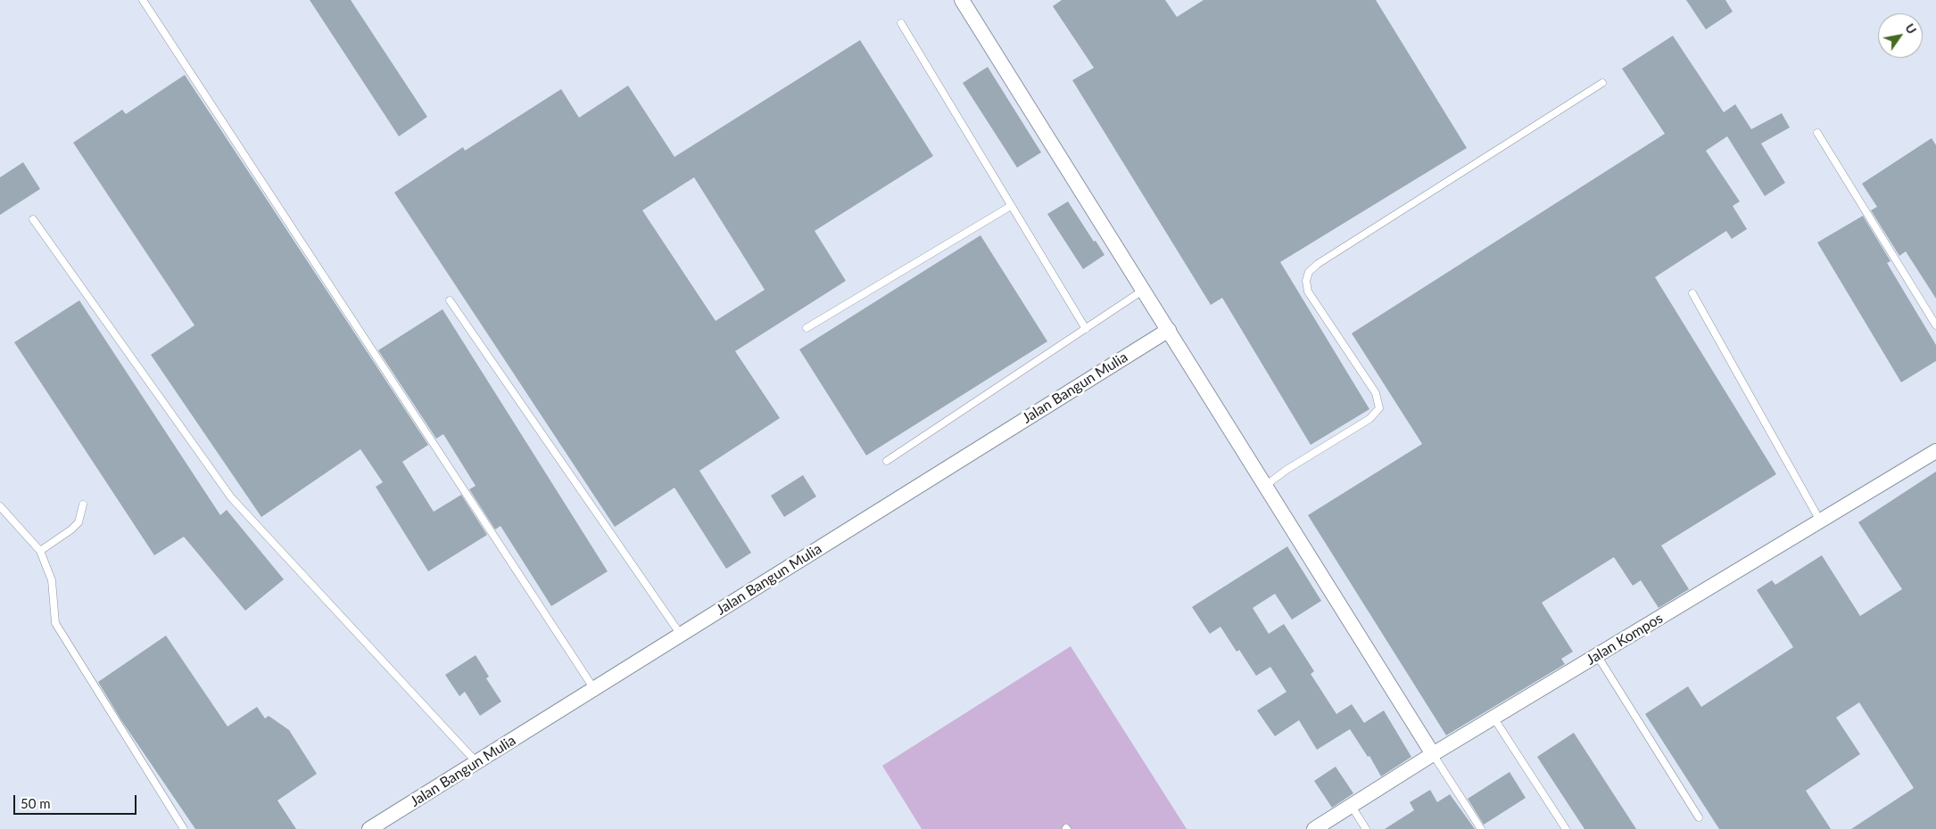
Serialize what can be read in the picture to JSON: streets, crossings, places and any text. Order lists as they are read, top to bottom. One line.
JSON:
{"streets":{"street":["Jalan Bangun Mulia","Jalan Kompos"]},"scale_bar":"50 m","north":"top right"}
